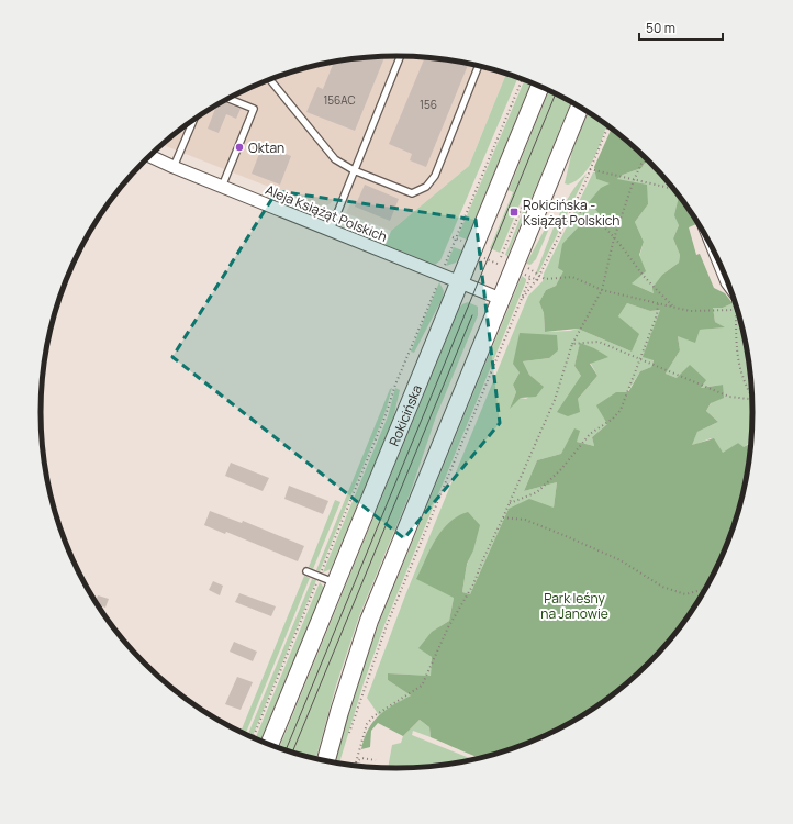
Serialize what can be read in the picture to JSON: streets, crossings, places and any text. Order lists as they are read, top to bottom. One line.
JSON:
{"streets":{"main road":["Rokicińska"],"street":["Aleja Książąt Polskich"]},"crossings":[["Aleja Książąt Polskich","Rokicińska"]],"parks":["Park leśny na Janowie"],"places":{"other":["Oktan"],"transit":["Rokicińska - Książąt Polskich"]},"house_numbers":["156AC","156"],"scale_bar":"50 m"}
